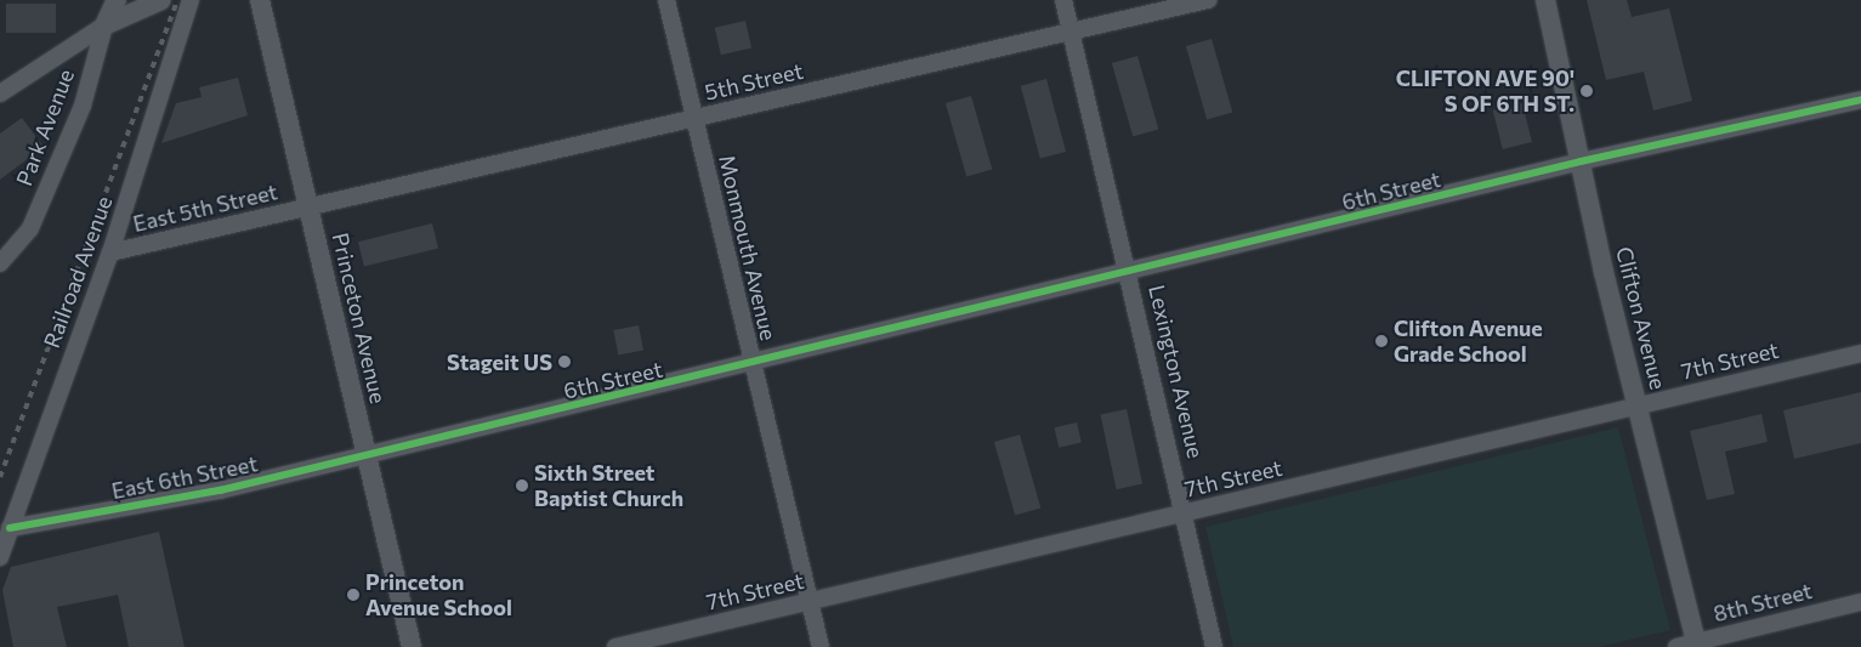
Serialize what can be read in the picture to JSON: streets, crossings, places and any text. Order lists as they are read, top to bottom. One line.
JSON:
{"streets":{"street":["5th Street","Park Avenue","6th Street","East 5th Street","Monmouth Avenue","Railroad Avenue","Princeton Avenue","Clifton Avenue","7th Street","Lexington Avenue","East 6th Street","8th Street"]},"crossings":[["5th Street","East 5th Street"],["5th Street","Monmouth Avenue"],["5th Street","Princeton Avenue"],["5th Street","Lexington Avenue"],["6th Street","Monmouth Avenue"],["6th Street","Princeton Avenue"],["6th Street","Clifton Avenue"],["6th Street","Lexington Avenue"],["6th Street","East 6th Street"],["East 5th Street","Railroad Avenue"],["East 5th Street","Princeton Avenue"],["Monmouth Avenue","7th Street"],["Railroad Avenue","East 6th Street"],["Princeton Avenue","East 6th Street"],["Clifton Avenue","7th Street"],["Clifton Avenue","8th Street"],["7th Street","Lexington Avenue"]],"places":["CLIFTON AVE 90' S OF 6TH ST.","Clifton Avenue Grade School","Stageit US","Sixth Street Baptist Church","Princeton Avenue School"]}
